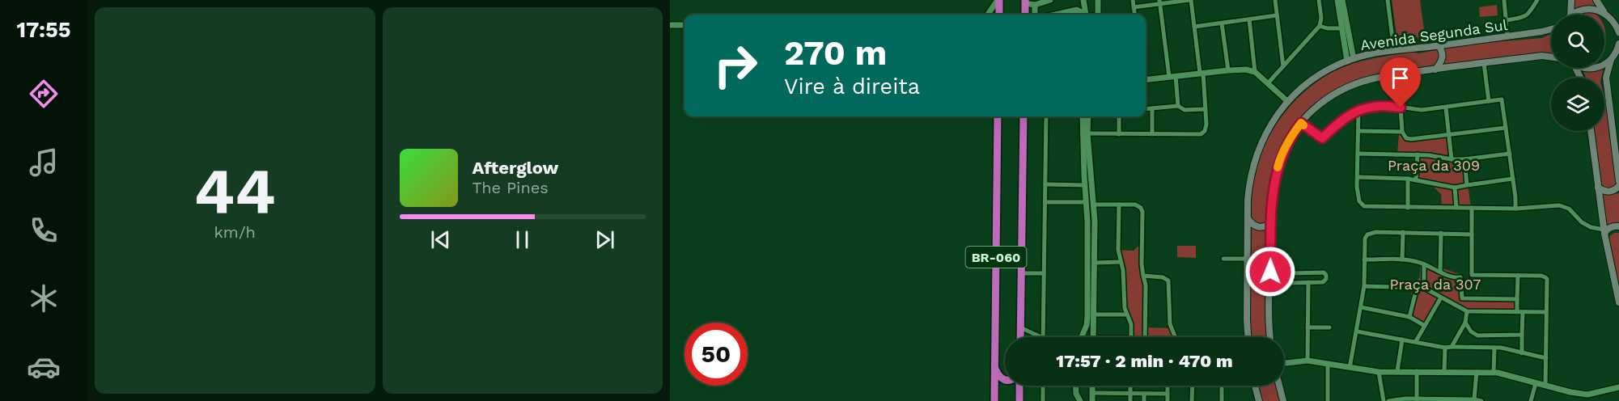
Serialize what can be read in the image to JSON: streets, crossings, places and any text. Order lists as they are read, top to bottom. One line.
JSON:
{"streets":{"highway":["BR-060"],"main road":["Avenida Segunda Sul"]},"parks":["Praça da 309","Praça da 307"],"page":{"tabs":"17:55","tile":["44","km/h"],"turn":["270 m","Vire à direita"],"song":["Afterglow","The Pines"],"limit":"50","trip":"17:57 · 2 min · 470 m"}}
